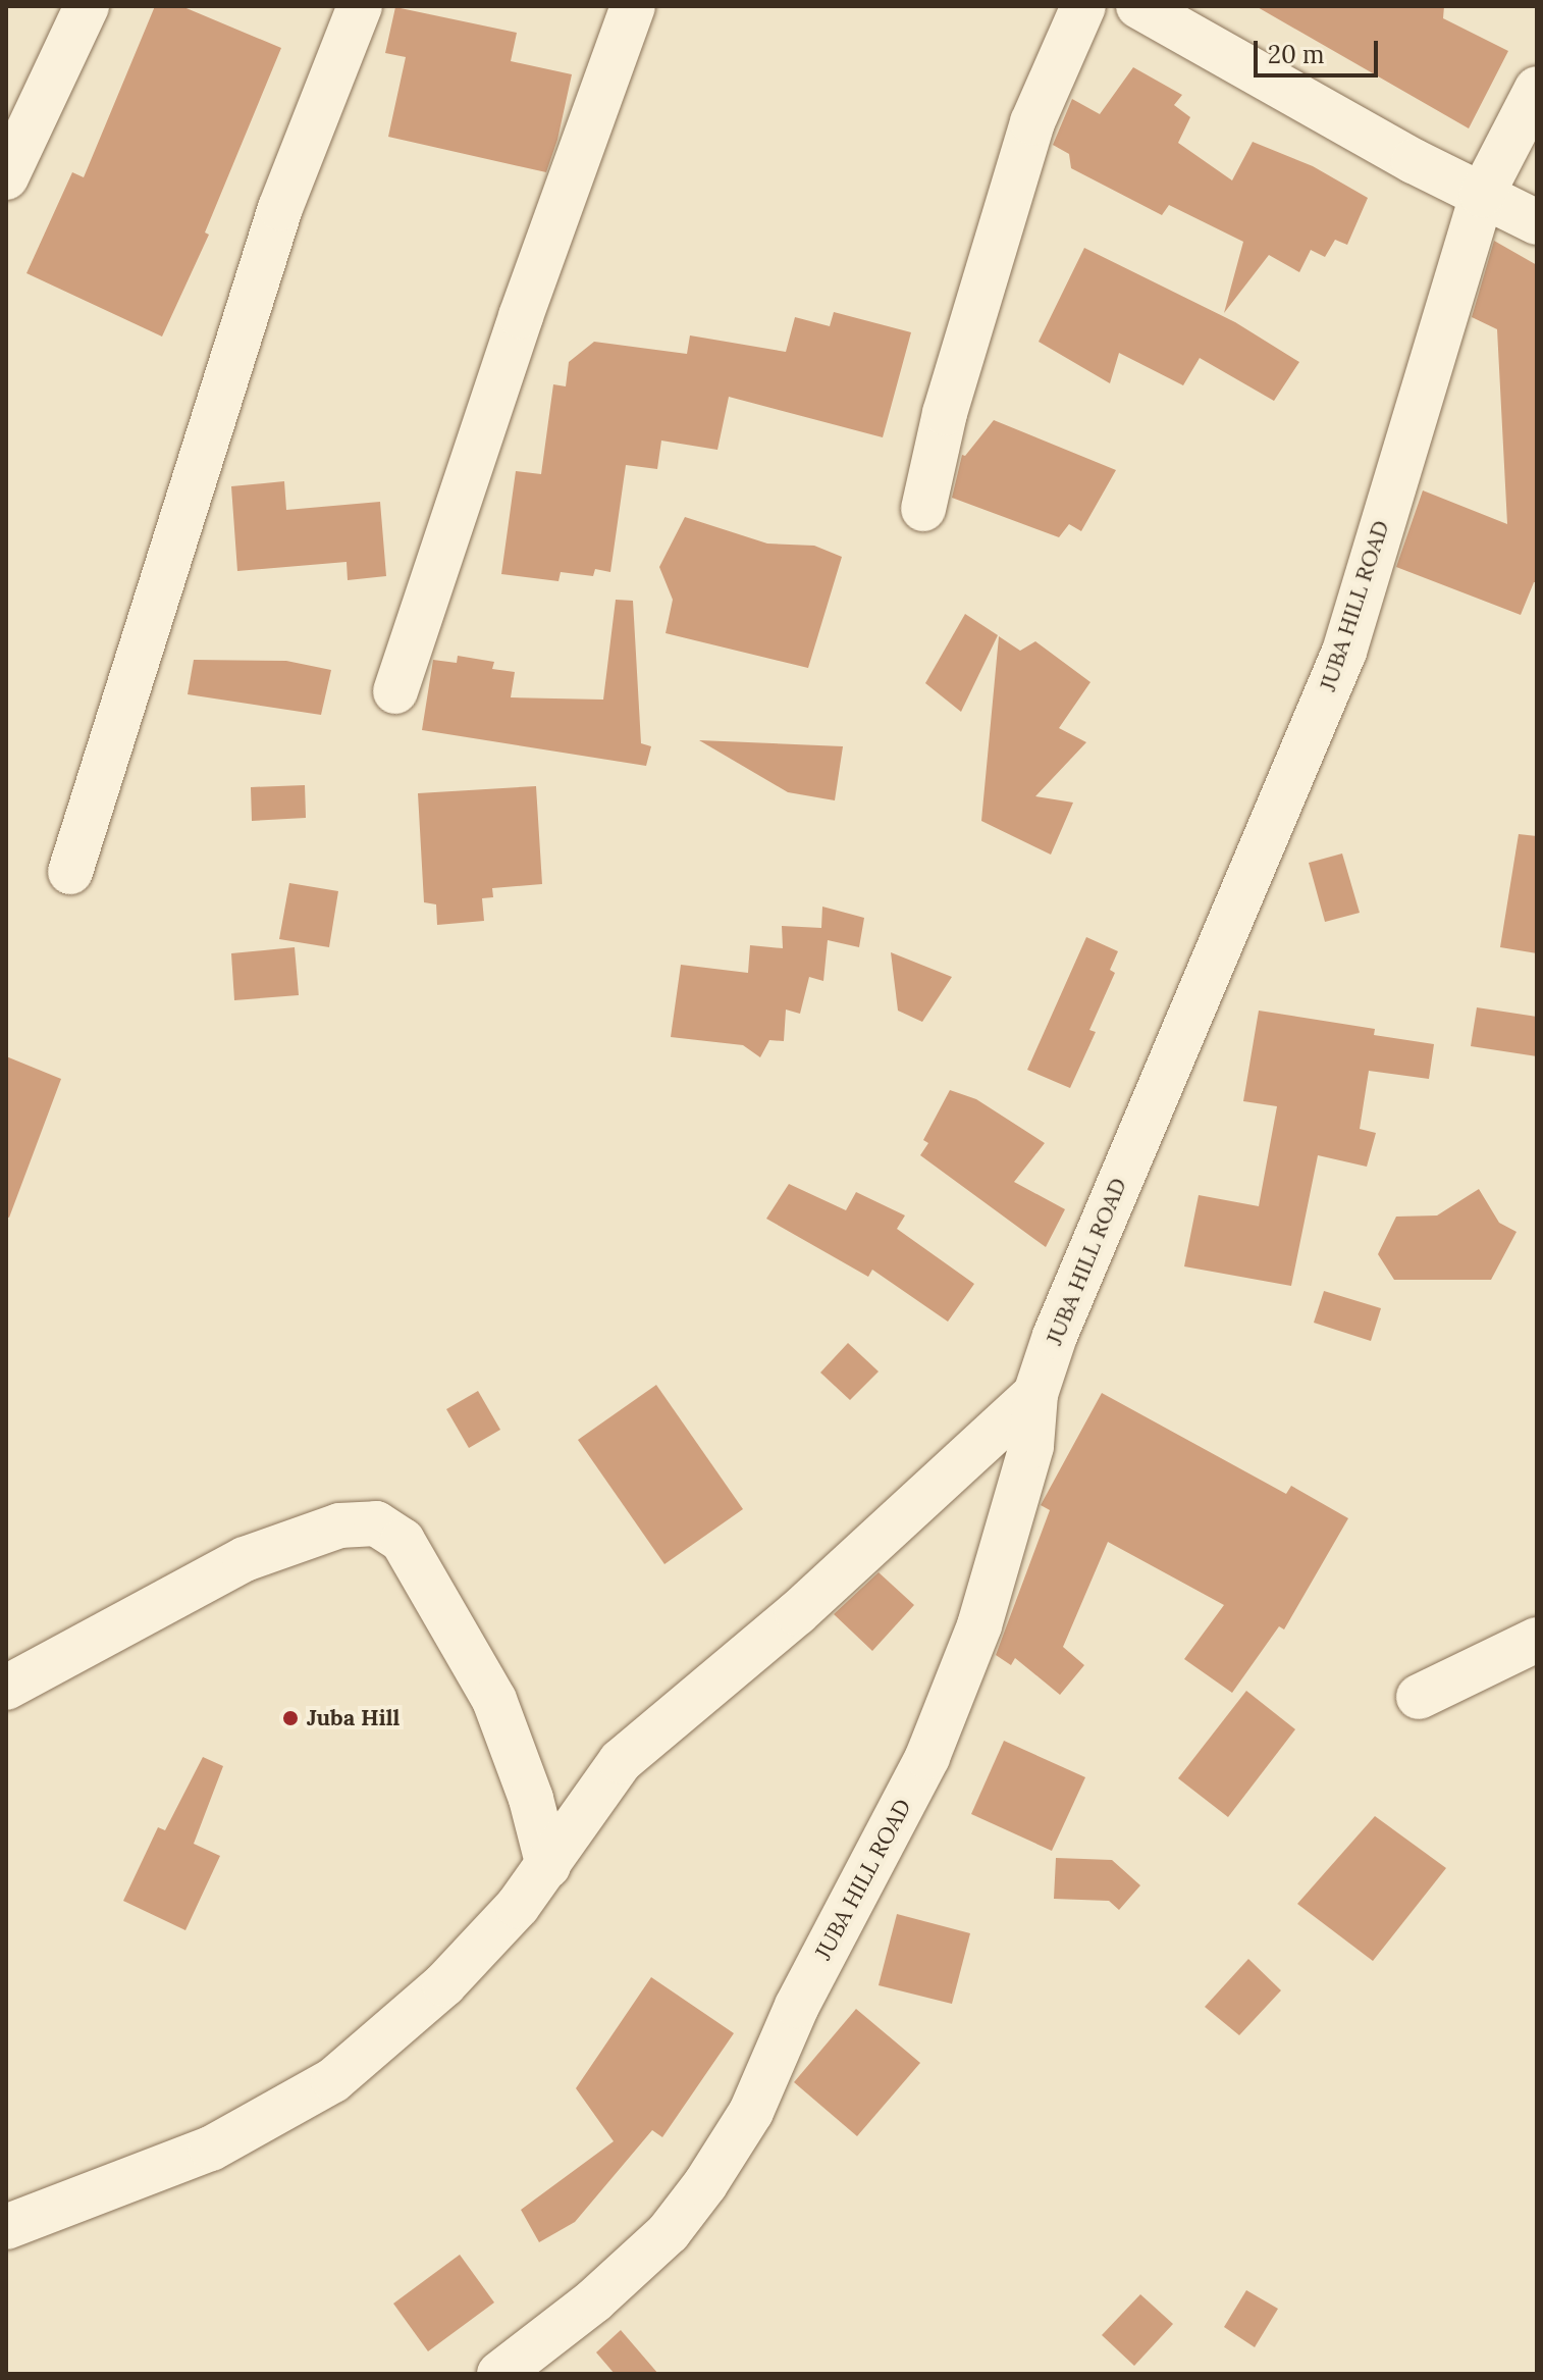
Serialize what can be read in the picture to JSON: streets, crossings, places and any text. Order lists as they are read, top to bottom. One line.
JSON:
{"streets":{"street":["JUBA HILL ROAD"]},"places":["Juba Hill"],"scale_bar":"20 m"}
